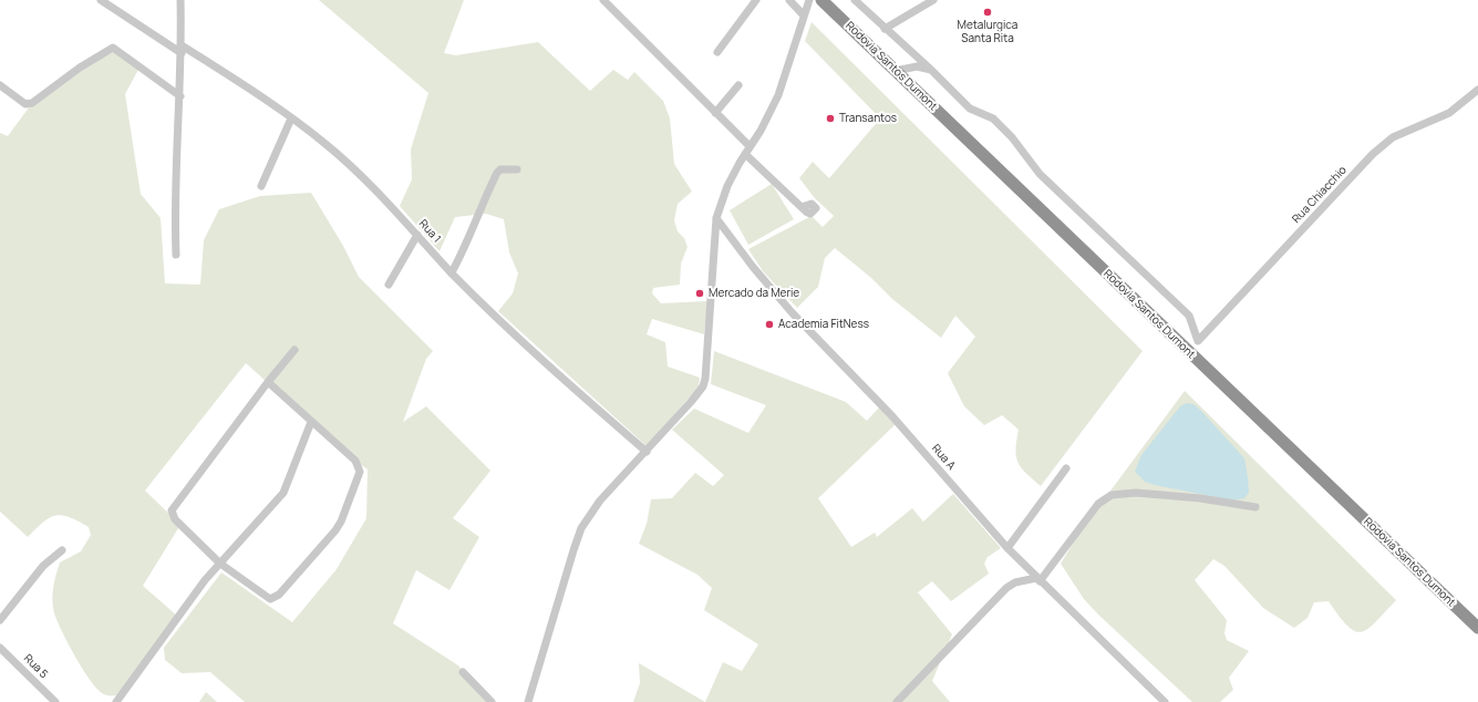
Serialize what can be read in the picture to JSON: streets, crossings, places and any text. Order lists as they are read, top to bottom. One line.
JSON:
{"streets":{"highway":["Rodovia Santos Dumont"],"street":["Rua Chiacchio","Rua 1","Rua A","Rua 5"]},"places":["Metalurgica Santa Rita","Transantos","Mercado da Merie","Academia FitNess"]}
